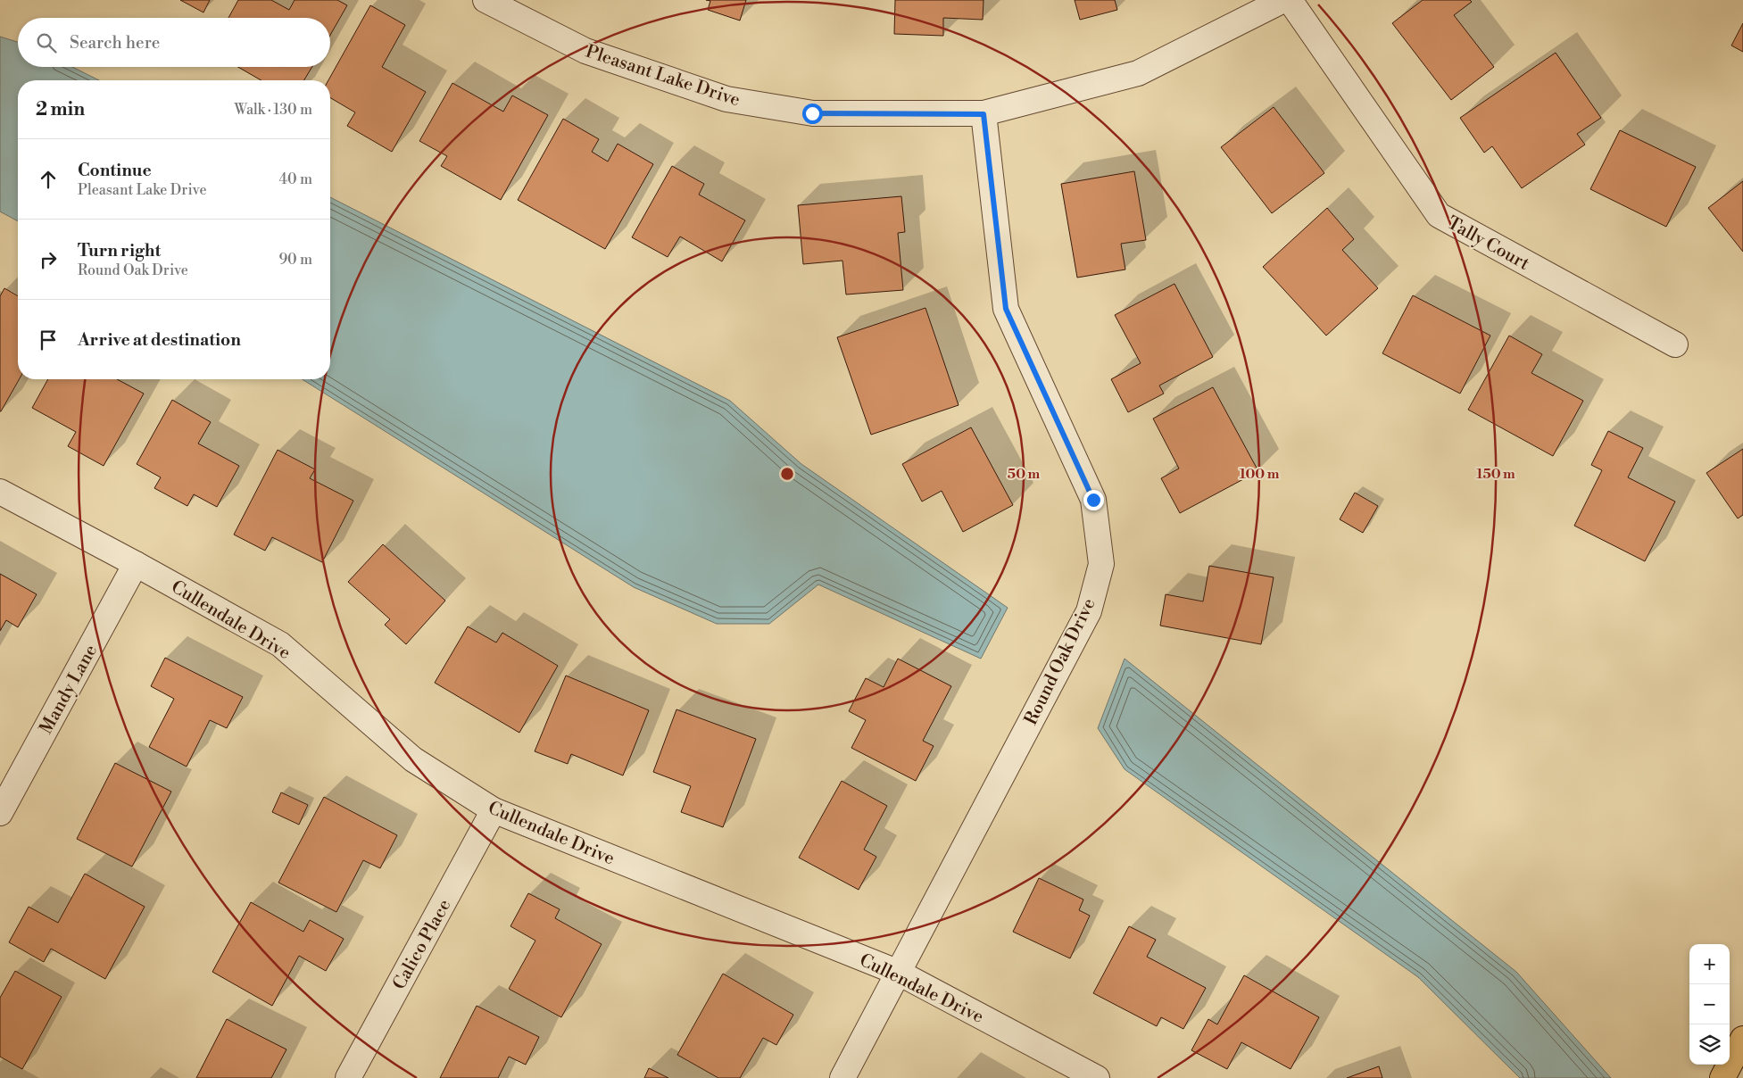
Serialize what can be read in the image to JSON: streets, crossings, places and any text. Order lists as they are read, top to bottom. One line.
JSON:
{"streets":{"street":["Pleasant Lake Drive","Tally Court","Cullendale Drive","Round Oak Drive","Mandy Lane","Calico Place"]},"crossings":[["Pleasant Lake Drive","Round Oak Drive"],["Cullendale Drive","Round Oak Drive"],["Cullendale Drive","Mandy Lane"],["Cullendale Drive","Calico Place"]],"page":{"search":"Search here","heading":["2 min","Walk · 130 m"],"list":[["Continue","Pleasant Lake Drive","40 m"],["Turn right","Round Oak Drive","90 m"],"Arrive at destination"],"map_buttons":["+","−"]},"rings":["50 m","100 m","150 m"]}
